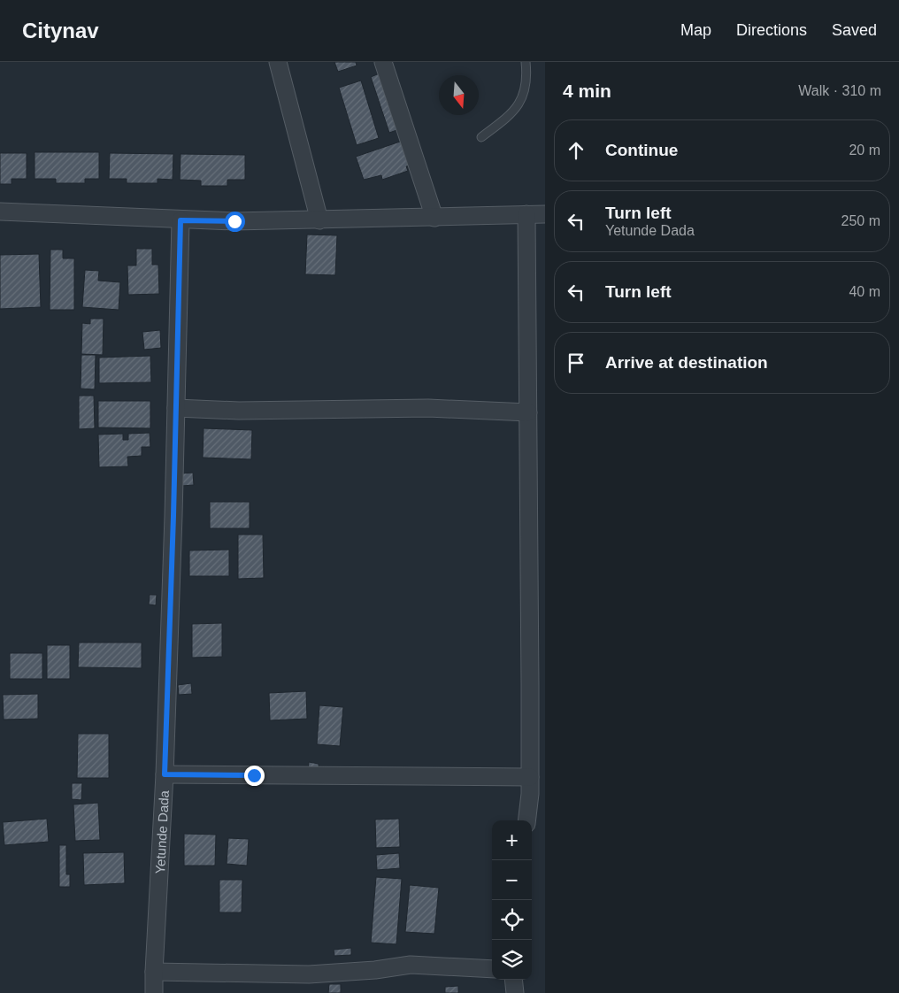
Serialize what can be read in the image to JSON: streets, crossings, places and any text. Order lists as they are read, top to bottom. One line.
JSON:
{"streets":{"street":["Yetunde Dada"]},"north":"bottom","page":{"header":"Citynav","nav":["Map","Directions","Saved"],"heading":["4 min","Walk · 310 m"],"list":[["Continue","20 m"],["Turn left","Yetunde Dada","250 m"],["Turn left","40 m"],"Arrive at destination"],"map_buttons":["+","−"]}}
